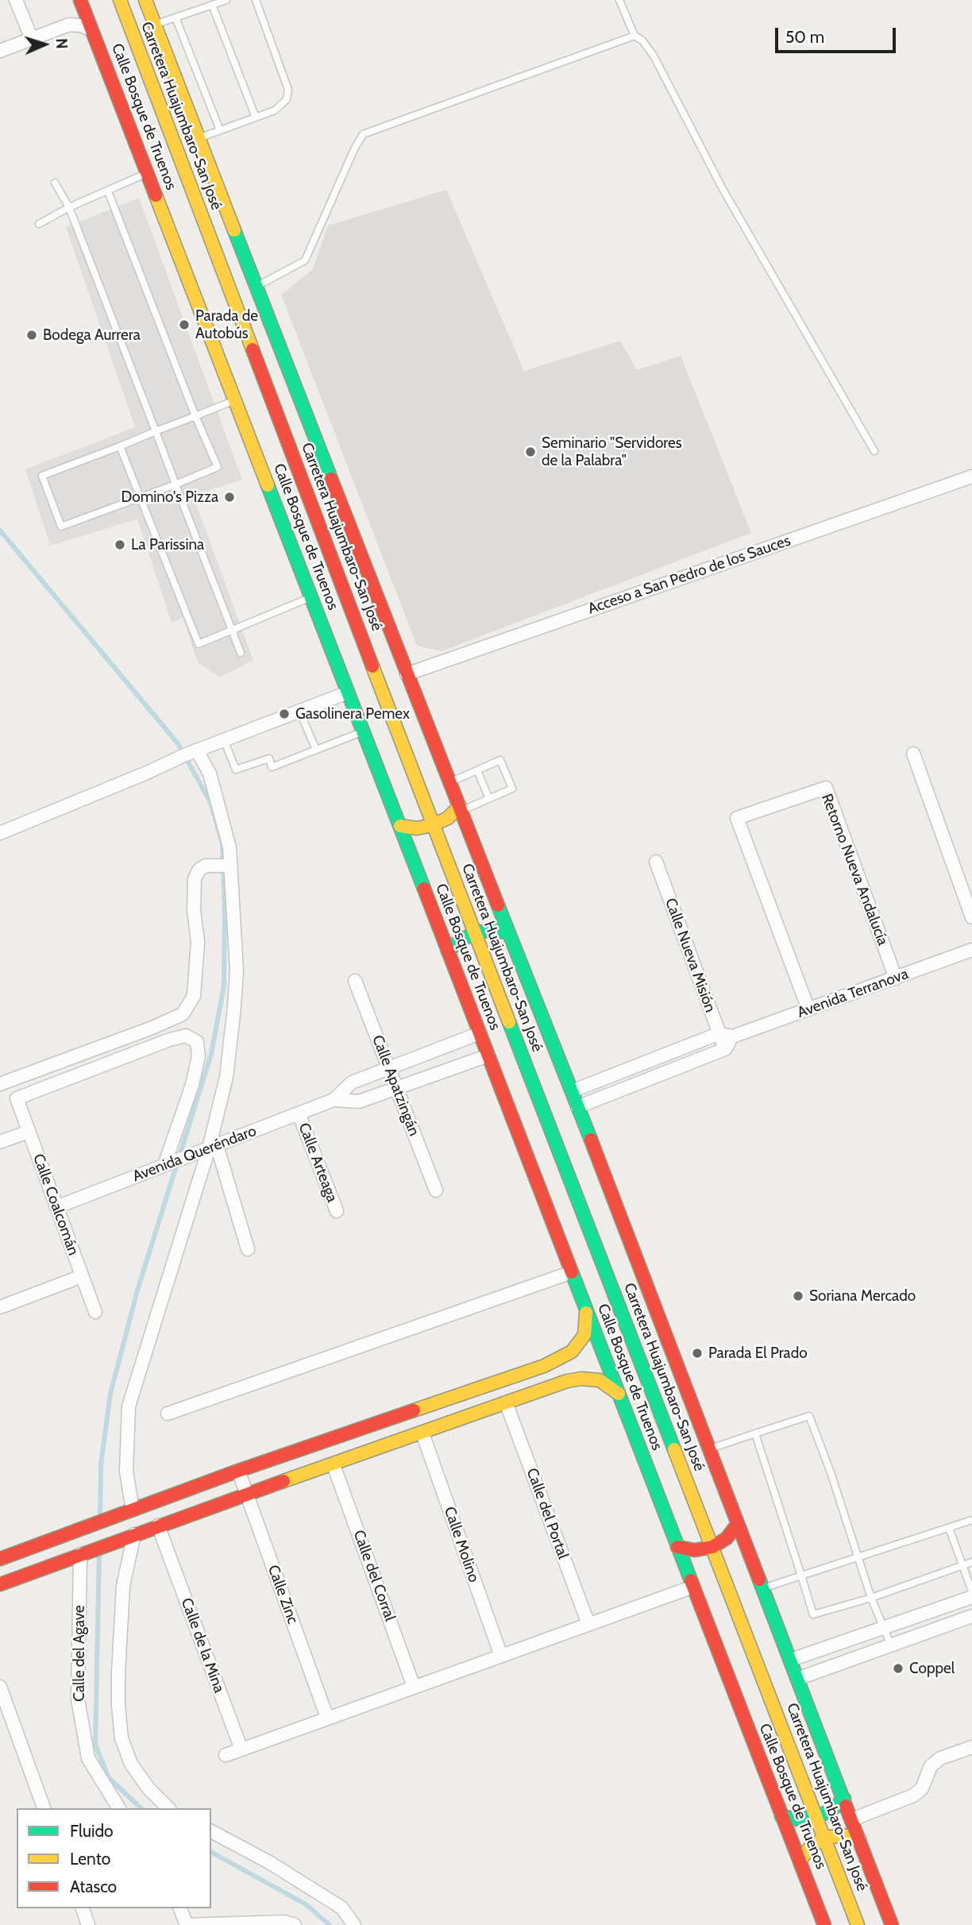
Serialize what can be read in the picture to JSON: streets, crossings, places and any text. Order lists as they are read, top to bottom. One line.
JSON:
{"streets":{"street":["Carretera Huajumbaro-San José","Calle Bosque de Truenos","Acceso a San Pedro de los Sauces","Retorno Nueva Andalucía","Calle Nueva Misión","Avenida Terranova","Calle Apatzingán","Avenida Queréndaro","Calle Arteaga","Calle Coalcomán","Calle del Portal","Calle Molino","Calle del Corral","Calle Zinc","Calle de la Mina","Calle del Agave"]},"crossings":[["Calle Bosque de Truenos","Avenida Queréndaro"],["Retorno Nueva Andalucía","Avenida Terranova"],["Calle Nueva Misión","Avenida Terranova"],["Calle Apatzingán","Avenida Queréndaro"],["Avenida Queréndaro","Calle Arteaga"],["Avenida Queréndaro","Calle Coalcomán"]],"places":["Parada de Autobús","Bodega Aurrera","Seminario \"Servidores de la Palabra\"","Domino's Pizza","La Parissina","Gasolinera Pemex","Soriana Mercado","Parada El Prado","Coppel"],"legend":["Fluido","Lento","Atasco"],"scale_bar":"50 m","north":"right"}
